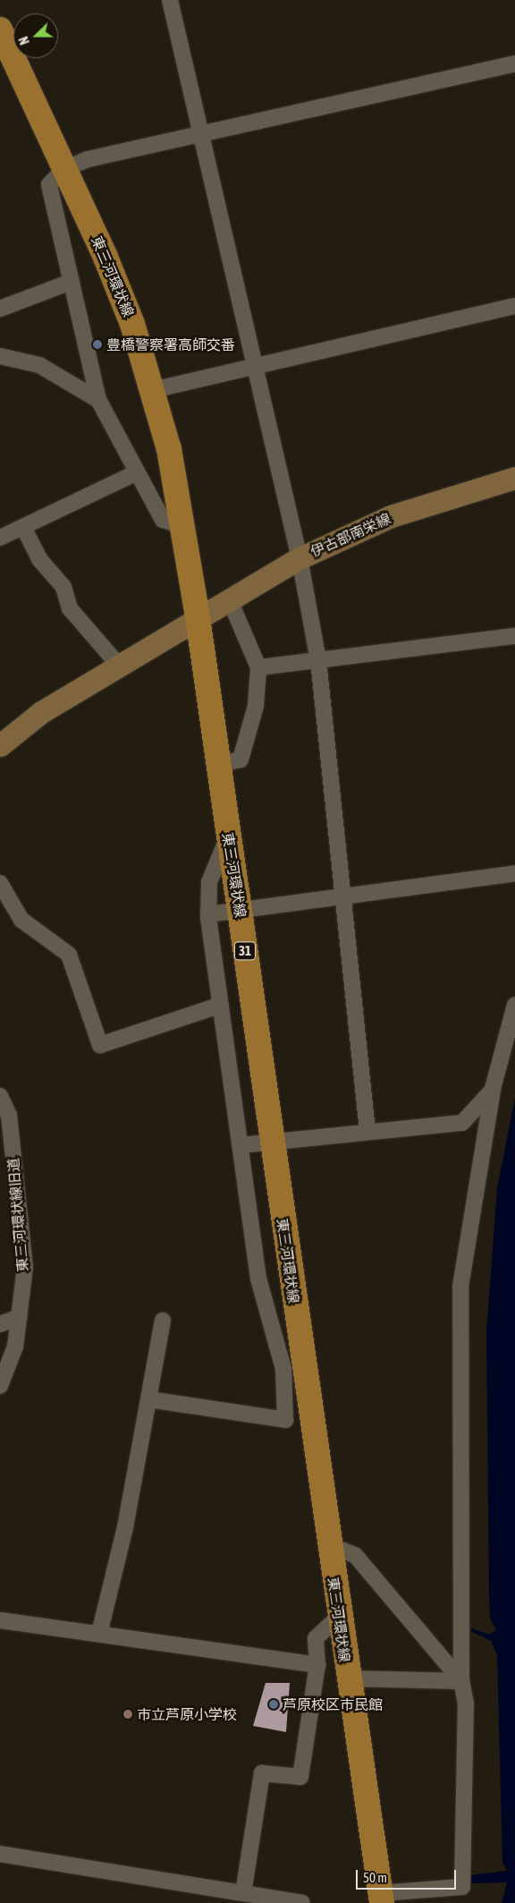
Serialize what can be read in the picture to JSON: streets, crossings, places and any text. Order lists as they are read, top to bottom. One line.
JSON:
{"streets":{"main road":["東三河環状線","伊古部南栄線","31"],"street":["東三河環状線旧道"]},"crossings":[["東三河環状線","伊古部南栄線"]],"places":["豊橋警察署高師交番","芦原校区市民館","市立芦原小学校"],"scale_bar":"50 m","north":"left"}
